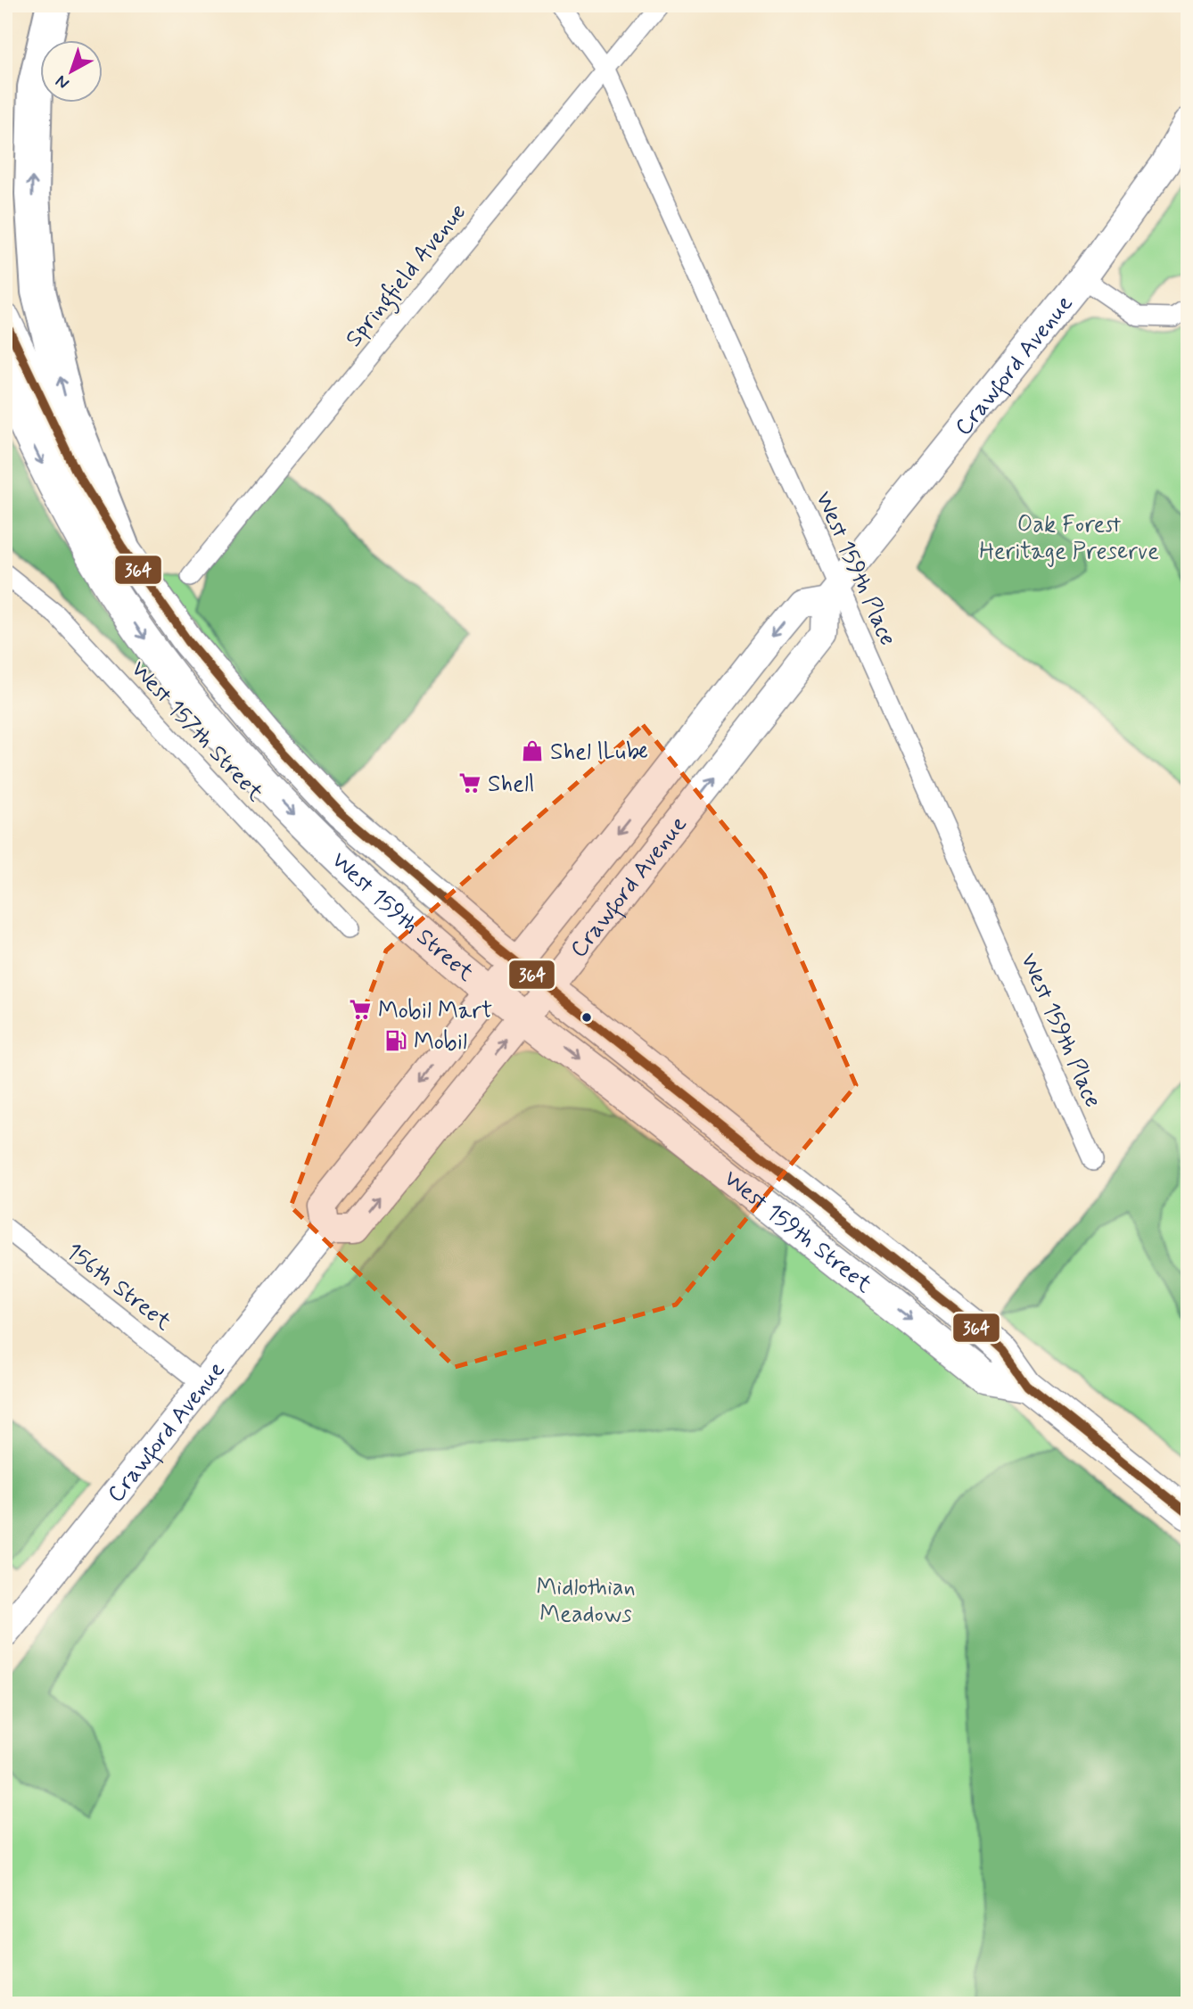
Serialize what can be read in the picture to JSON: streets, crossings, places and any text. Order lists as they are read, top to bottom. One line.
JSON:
{"streets":{"main road":["Crawford Avenue","West 159th Street"],"street":["Springfield Avenue","West 159th Place","West 157th Street","156th Street"]},"crossings":[["Springfield Avenue","West 159th Place"],["Crawford Avenue","West 159th Place"],["Crawford Avenue","West 159th Street"],["Crawford Avenue","156th Street"]],"parks":["Oak Forest Heritage Preserve","Midlothian Meadows"],"places":{"shop":["Shel lLube"],"supermarket":["Shell","Mobil Mart"],"fuel station":["Mobil"]},"lines":["transit line 364"],"north":"bottom left"}
